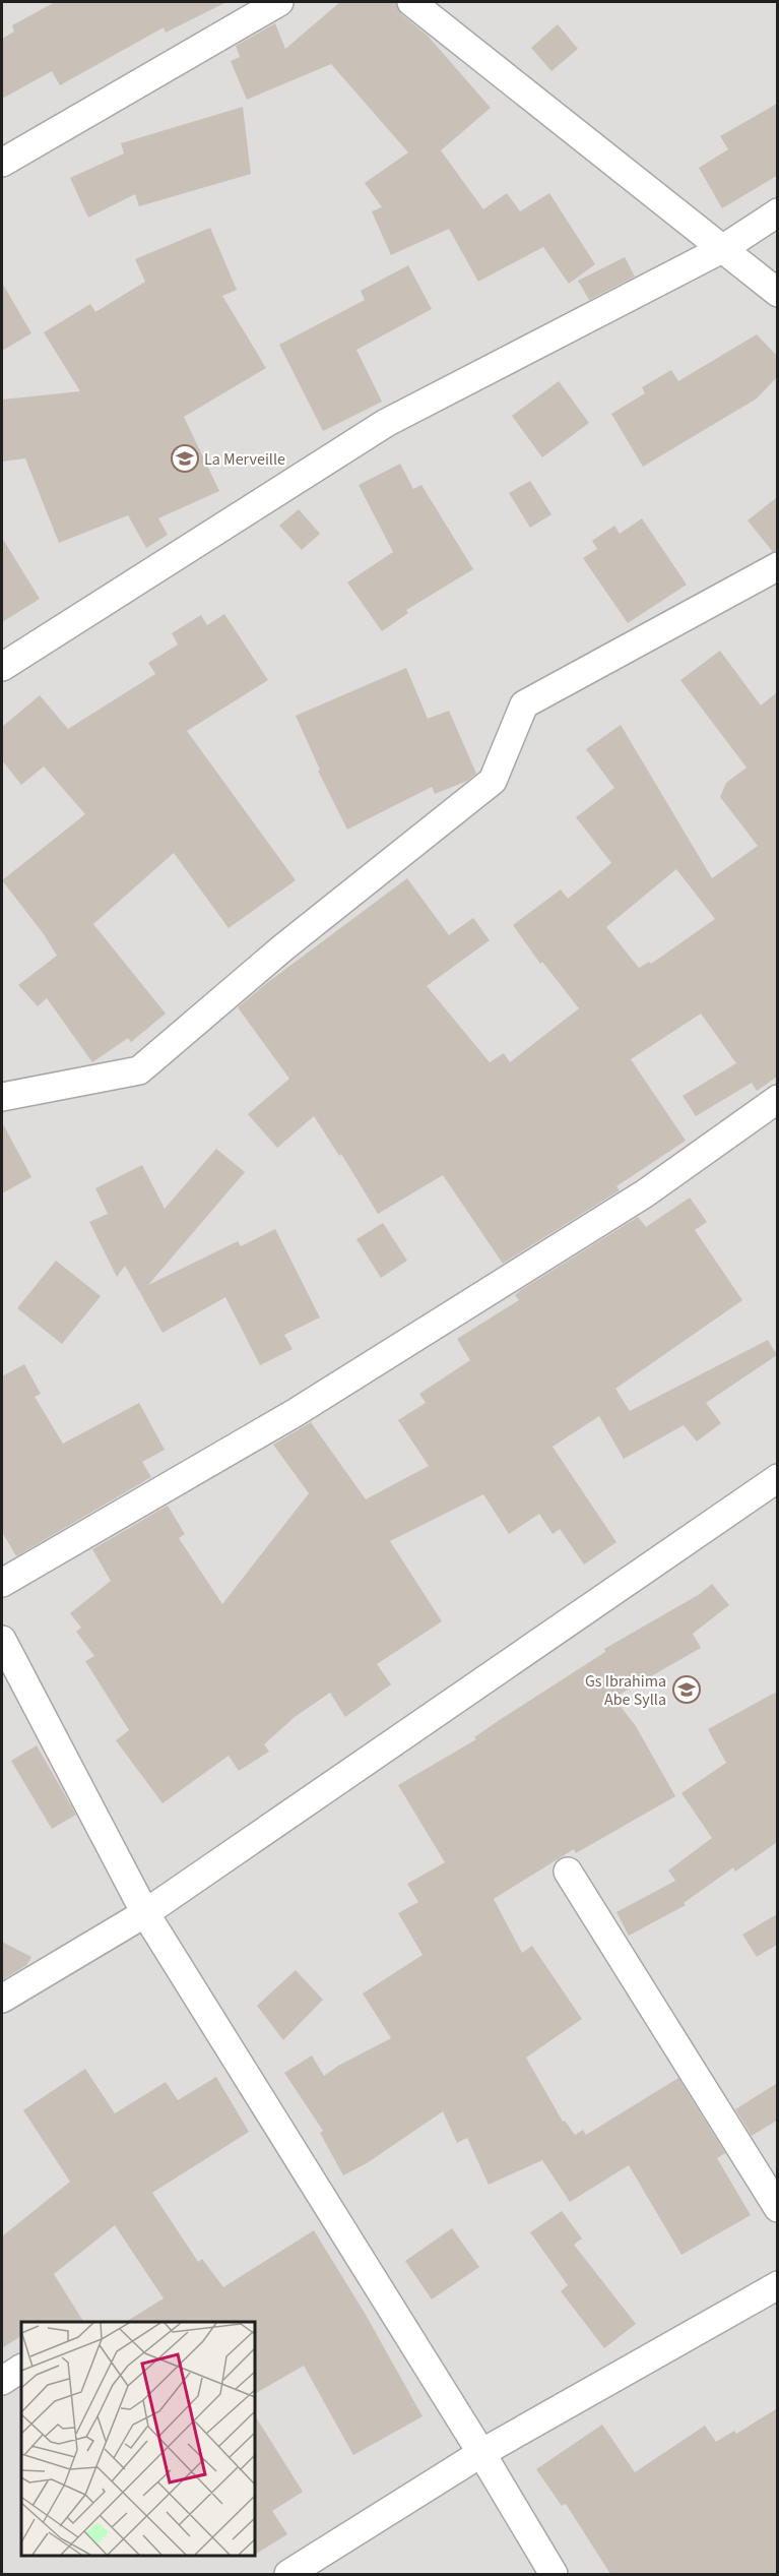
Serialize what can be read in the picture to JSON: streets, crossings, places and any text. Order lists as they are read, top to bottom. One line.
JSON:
{"places":{"school or university":["La Merveille","Gs Ibrahima Abe Sylla"]}}
